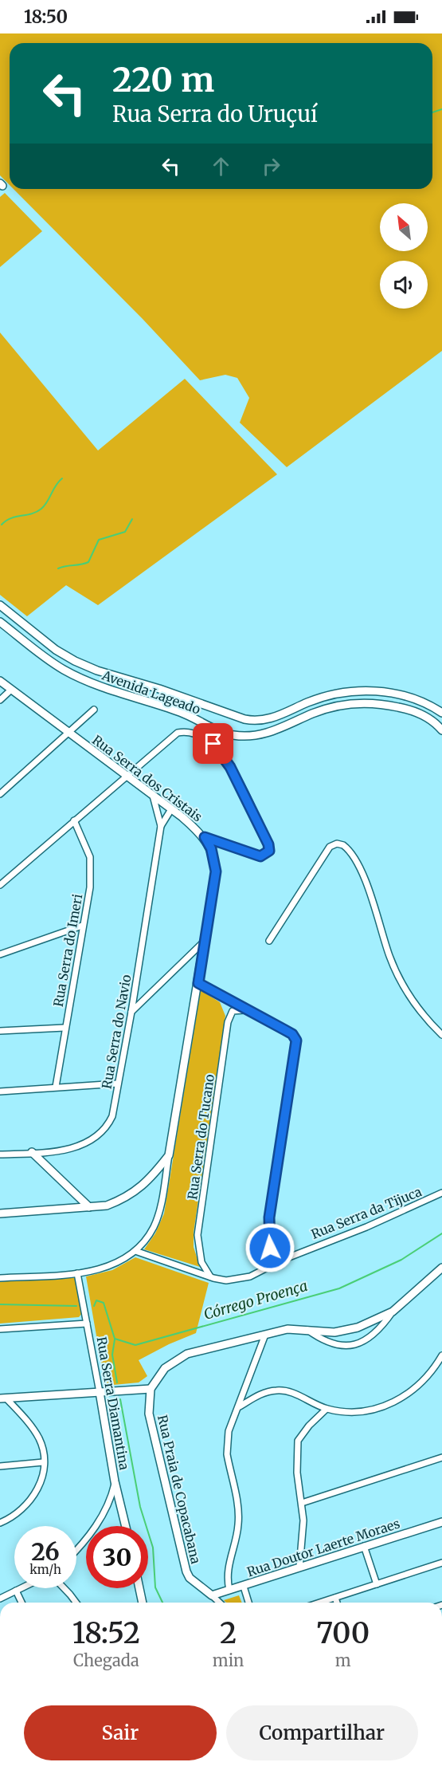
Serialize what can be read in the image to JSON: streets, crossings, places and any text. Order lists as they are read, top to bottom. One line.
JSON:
{"streets":{"street":["Avenida Lageado","Rua Serra dos Cristais","Rua Serra do Imeri","Rua Serra do Navio","Rua Serra do Tucano","Rua Serra da Tijuca","Rua Serra Diamantina","Rua Praia de Copacabana","Rua Doutor Laerte Moraes"]},"crossings":[["Rua Serra dos Cristais","Rua Serra do Navio"],["Rua Serra do Tucano","Rua Serra da Tijuca"],["Rua Praia de Copacabana","Rua Doutor Laerte Moraes"]],"water":["Córrego Proença"],"north":"top left","page":{"status":"18:50","turn":["220 m","Rua Serra do Uruçuí"],"speed":"26 km/h","limit":"30","eta":["18:52","Chegada","2","min","700","m"],"buttons":["Sair","Compartilhar"]}}
